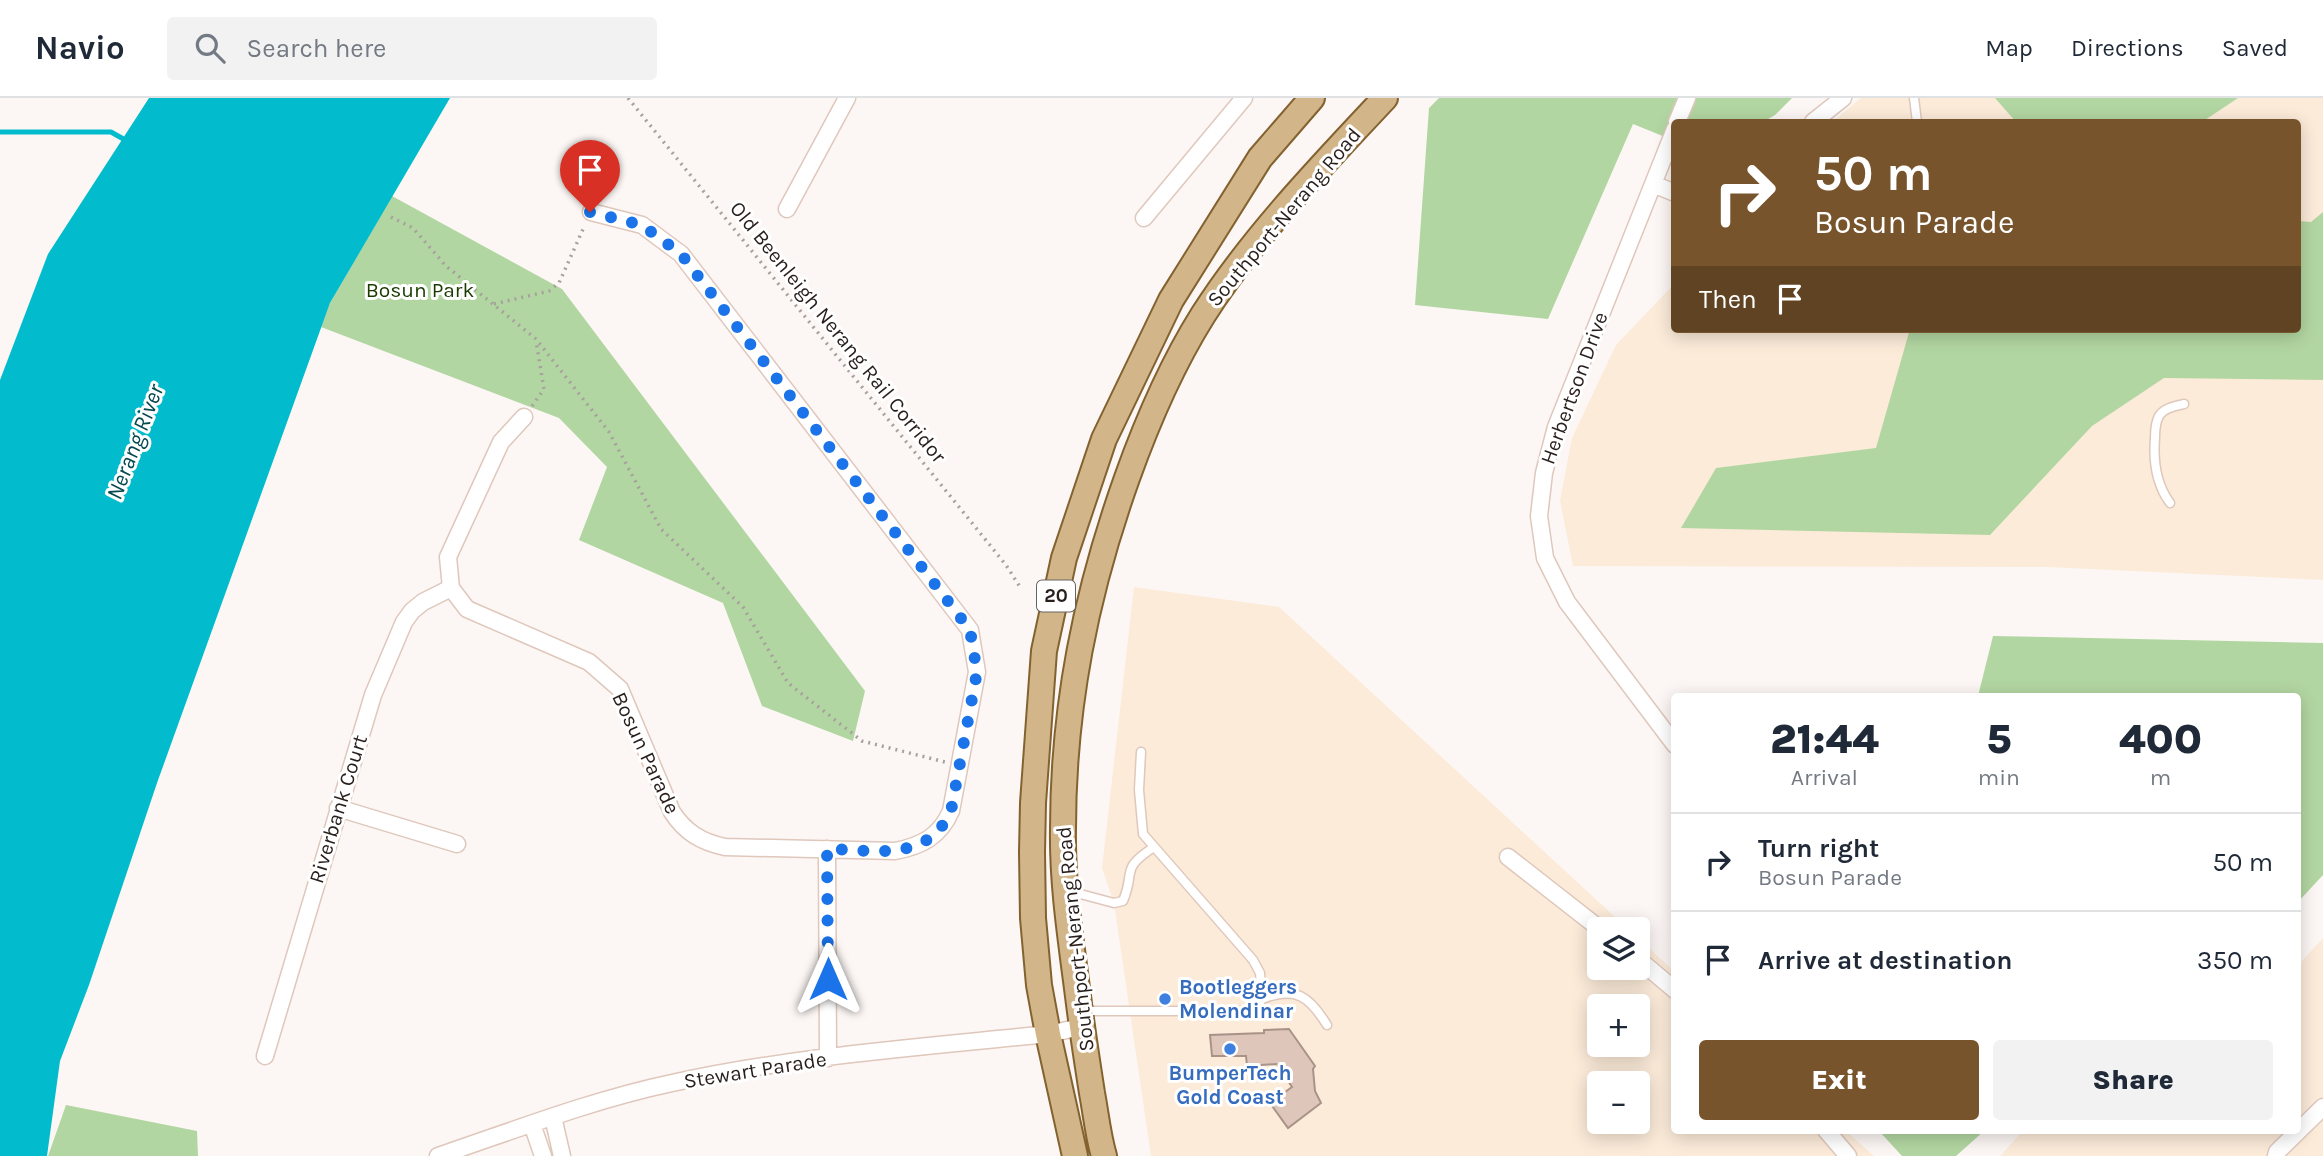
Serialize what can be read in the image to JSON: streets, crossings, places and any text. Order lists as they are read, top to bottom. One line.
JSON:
{"streets":{"main road":["Southport-Nerang Road","20"],"street":["Herbertson Drive","Bosun Parade","Riverbank Court","Stewart Parade"],"path":["Old Beenleigh Nerang Rail Corridor"]},"crossings":[["Southport-Nerang Road","Stewart Parade"],["Bosun Parade","Riverbank Court"]],"water":["Nerang River"],"parks":["Bosun Park"],"places":["Bootleggers Molendinar","BumperTech Gold Coast"],"page":{"header":"Navio","search":"Search here","nav":["Map","Directions","Saved"],"turn":["50 m","Bosun Parade"],"then":"Then","eta":["21:44","Arrival","5","min","400","m"],"list":[{"name":"Turn right","note":"Bosun Parade","value":"50 m"},{"name":"Arrive at destination","value":"350 m"}],"map_buttons":["+","−"],"buttons":["Exit","Share"]}}
